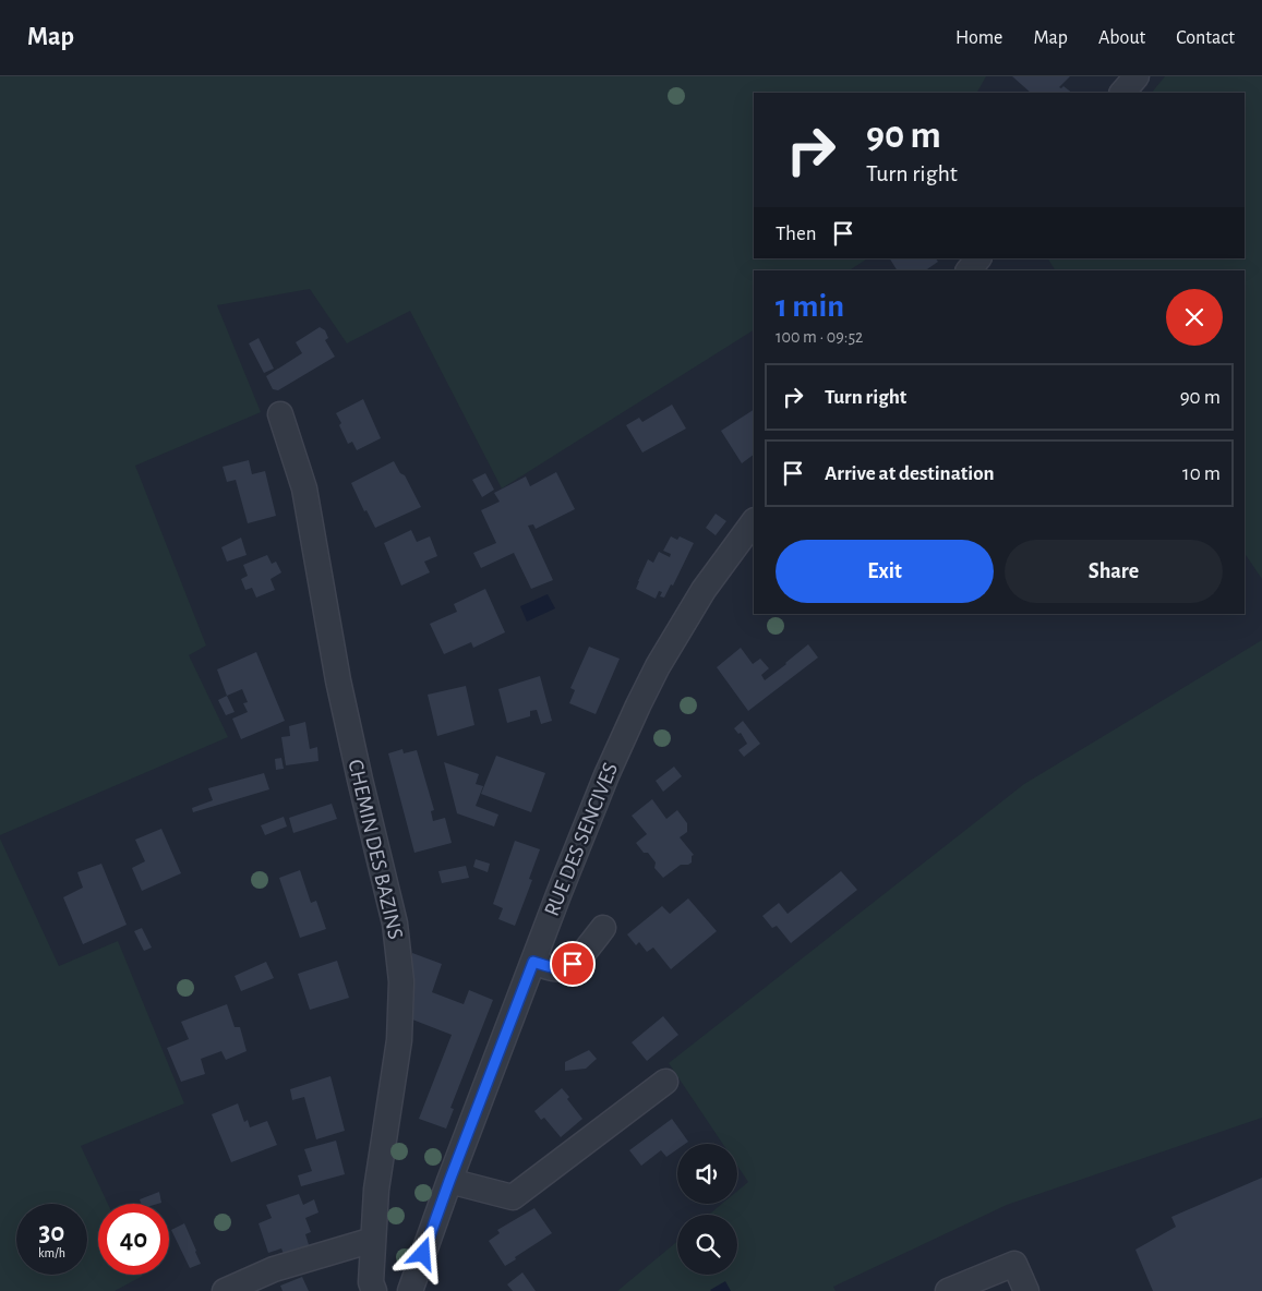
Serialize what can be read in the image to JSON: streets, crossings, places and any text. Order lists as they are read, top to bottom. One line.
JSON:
{"streets":{"street":["RUE DES SENCIVES","CHEMIN DES BAZINS"]},"page":{"header":"Map","nav":["Home","Map","About","Contact"],"turn":["90 m","Turn right"],"then":"Then","heading":["1 min","100 m · 09:52"],"list":[{"name":"Turn right","value":"90 m"},{"name":"Arrive at destination","value":"10 m"}],"buttons":["Exit","Share"],"speed":"30 km/h","limit":"40"}}
